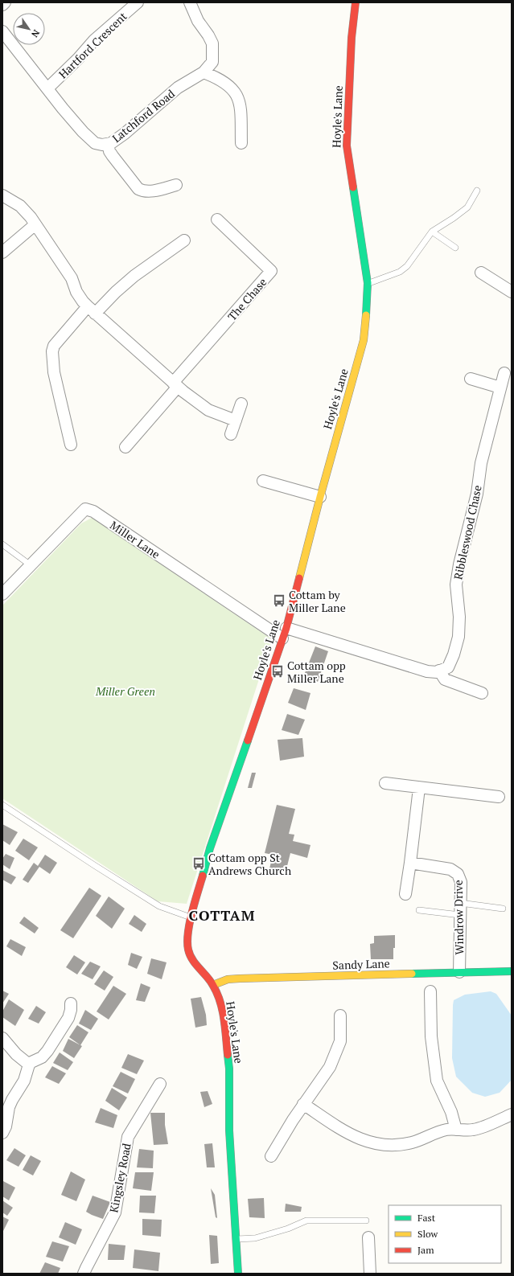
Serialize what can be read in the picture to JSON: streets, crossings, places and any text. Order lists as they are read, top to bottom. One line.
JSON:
{"streets":{"street":["Hartford Crescent","Latchford Road","Hoyle's Lane","The Chase","Ribbleswood Chase","Miller Lane","Windrow Drive","Sandy Lane","Kingsley Road"]},"crossings":[["Hartford Crescent","Latchford Road"],["Hoyle's Lane","Miller Lane"],["Hoyle's Lane","Sandy Lane"],["Windrow Drive","Sandy Lane"]],"districts":["COTTAM"],"parks":["Miller Green"],"places":{"bus stop":["Cottam by Miller Lane","Cottam opp Miller Lane","Cottam opp St Andrews Church"]},"legend":["Fast","Slow","Jam"],"north":"bottom right"}
